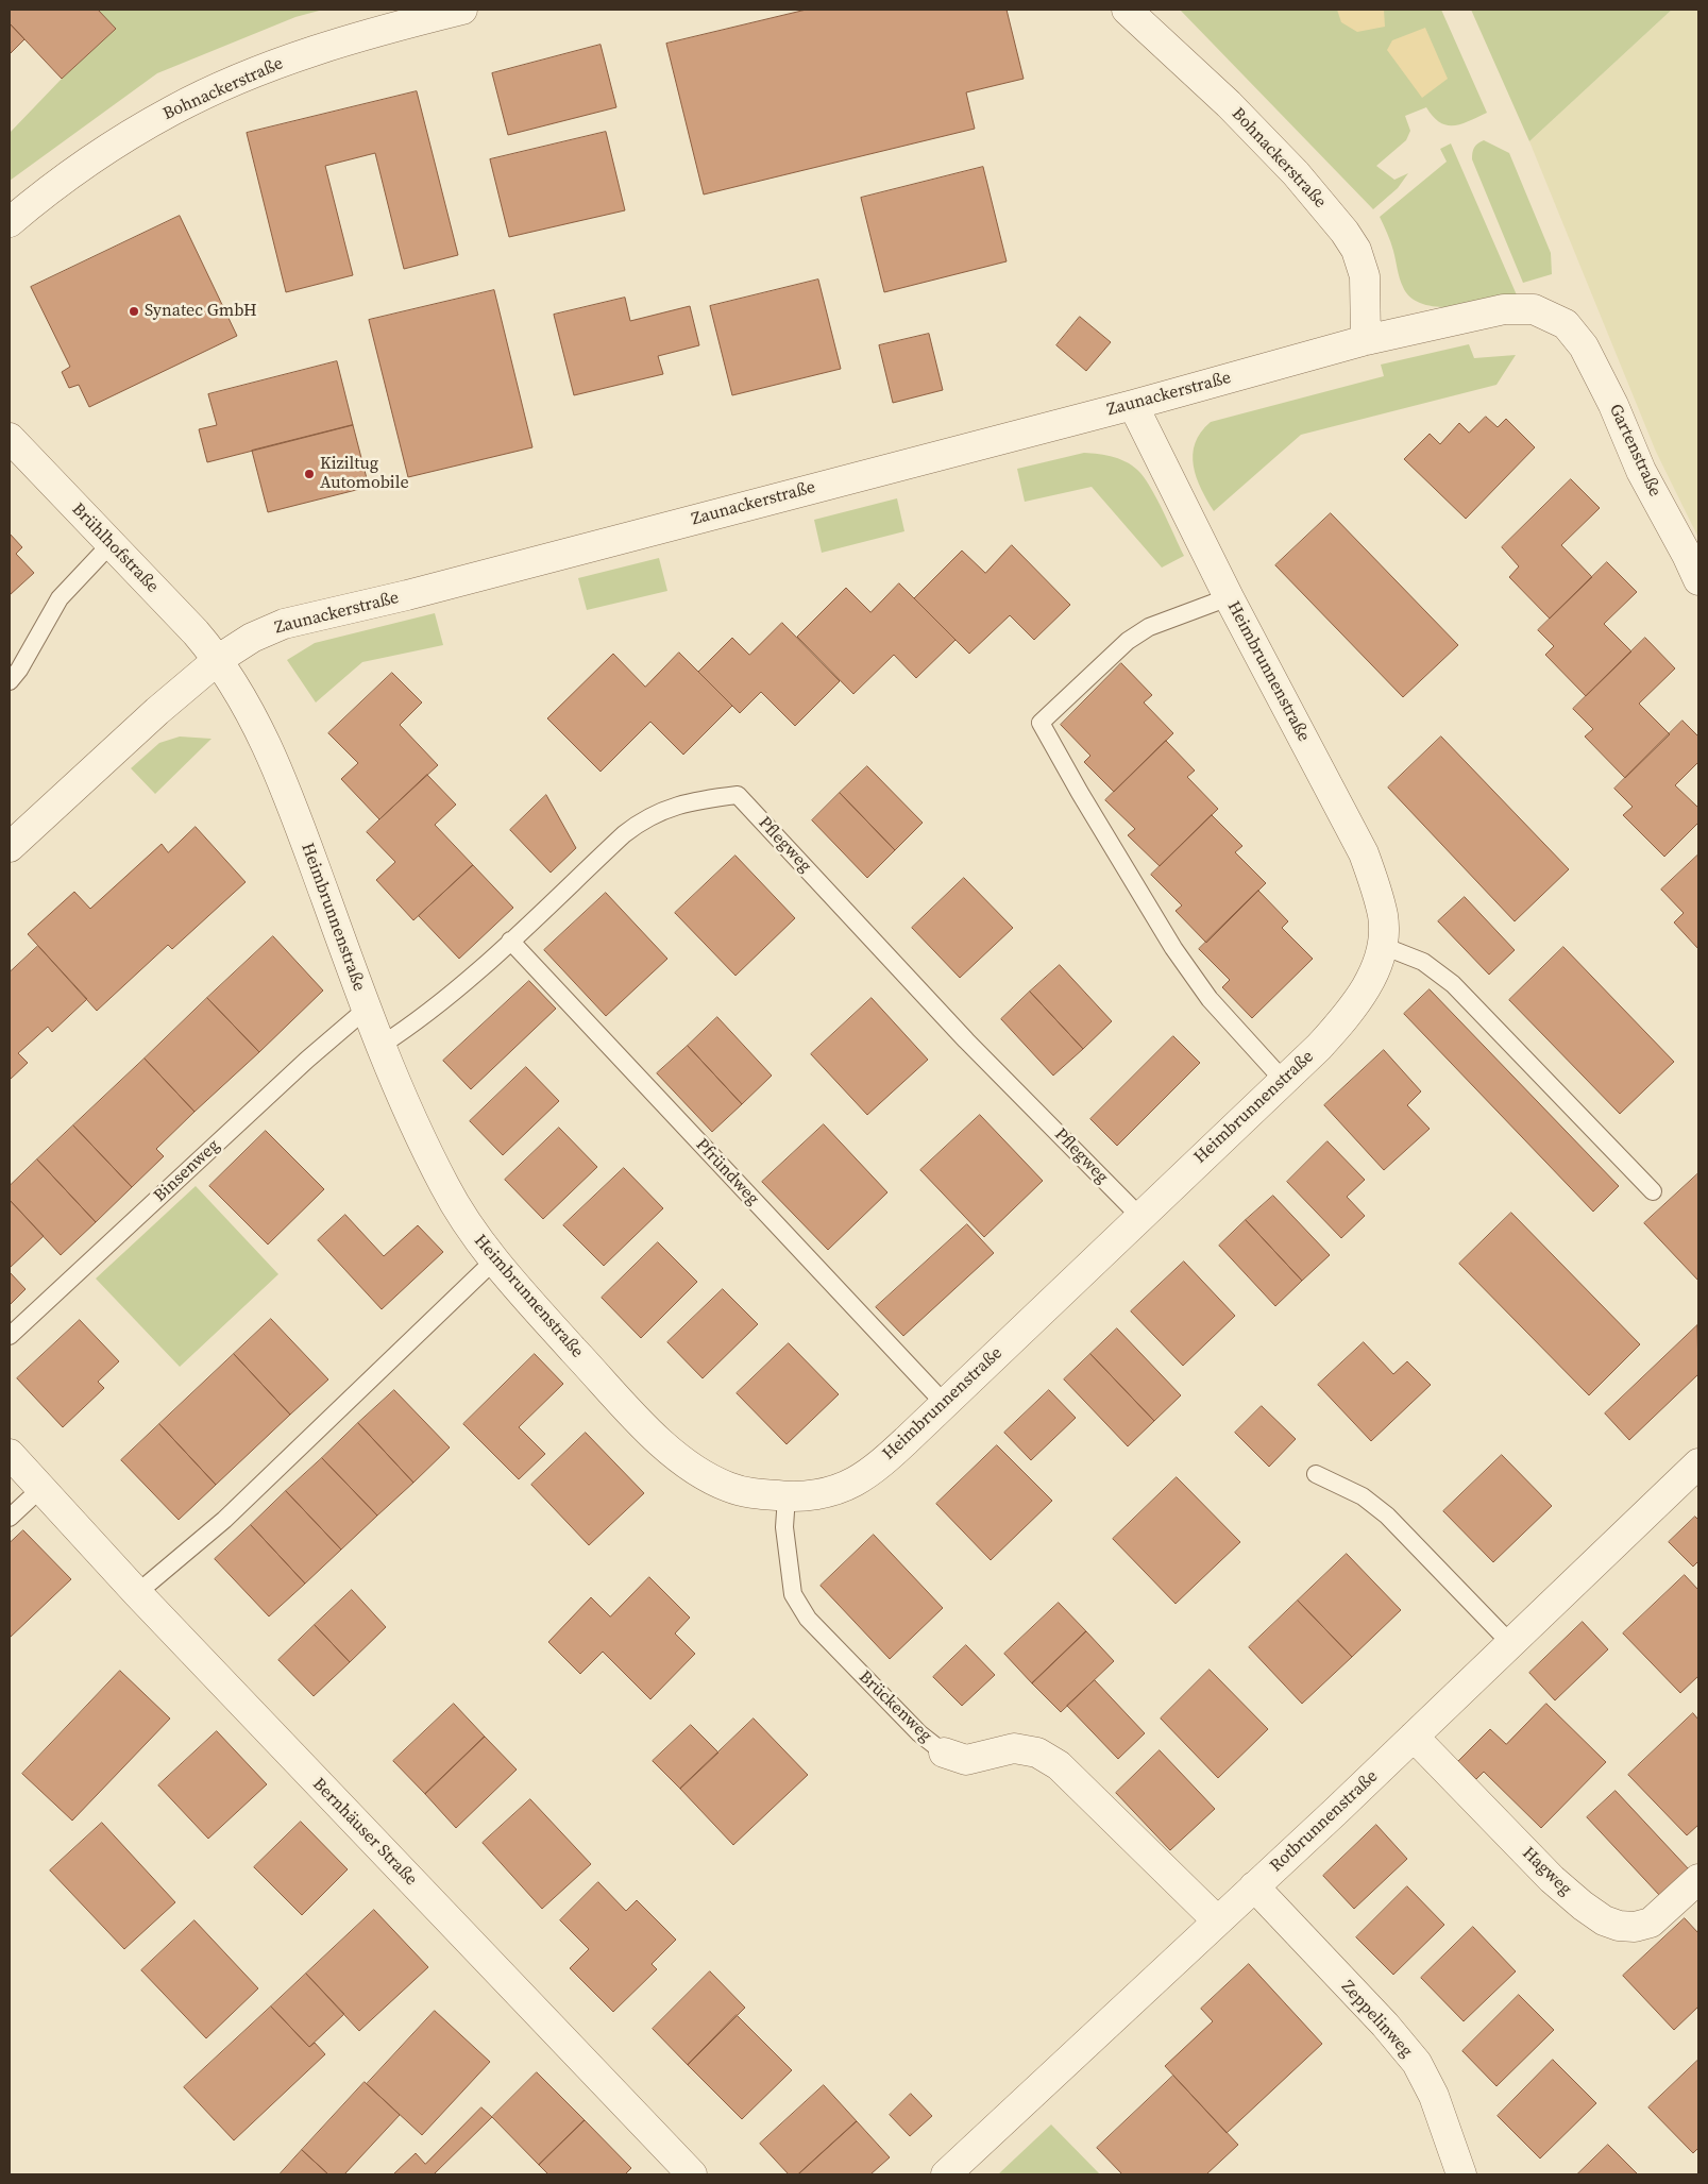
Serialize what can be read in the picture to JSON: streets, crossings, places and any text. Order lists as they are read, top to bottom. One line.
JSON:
{"streets":{"street":["Bohnackerstraße","Zaunackerstraße","Gartenstraße","Brühlhofstraße","Heimbrunnenstraße","Brückenweg","Rotbrunnenstraße","Bernhäuser Straße","Hagweg","Zeppelinweg"],"lane":["Pflegweg","Binsenweg","Pfründweg"]},"crossings":[["Bohnackerstraße","Zaunackerstraße"],["Zaunackerstraße","Gartenstraße"],["Zaunackerstraße","Brühlhofstraße"],["Zaunackerstraße","Heimbrunnenstraße"],["Brühlhofstraße","Heimbrunnenstraße"],["Heimbrunnenstraße","Pflegweg"],["Heimbrunnenstraße","Binsenweg"],["Heimbrunnenstraße","Pfründweg"],["Heimbrunnenstraße","Brückenweg"],["Pflegweg","Pfründweg"],["Brückenweg","Rotbrunnenstraße"],["Rotbrunnenstraße","Hagweg"],["Rotbrunnenstraße","Zeppelinweg"]],"places":["Synatec GmbH","Kiziltug Automobile"]}
